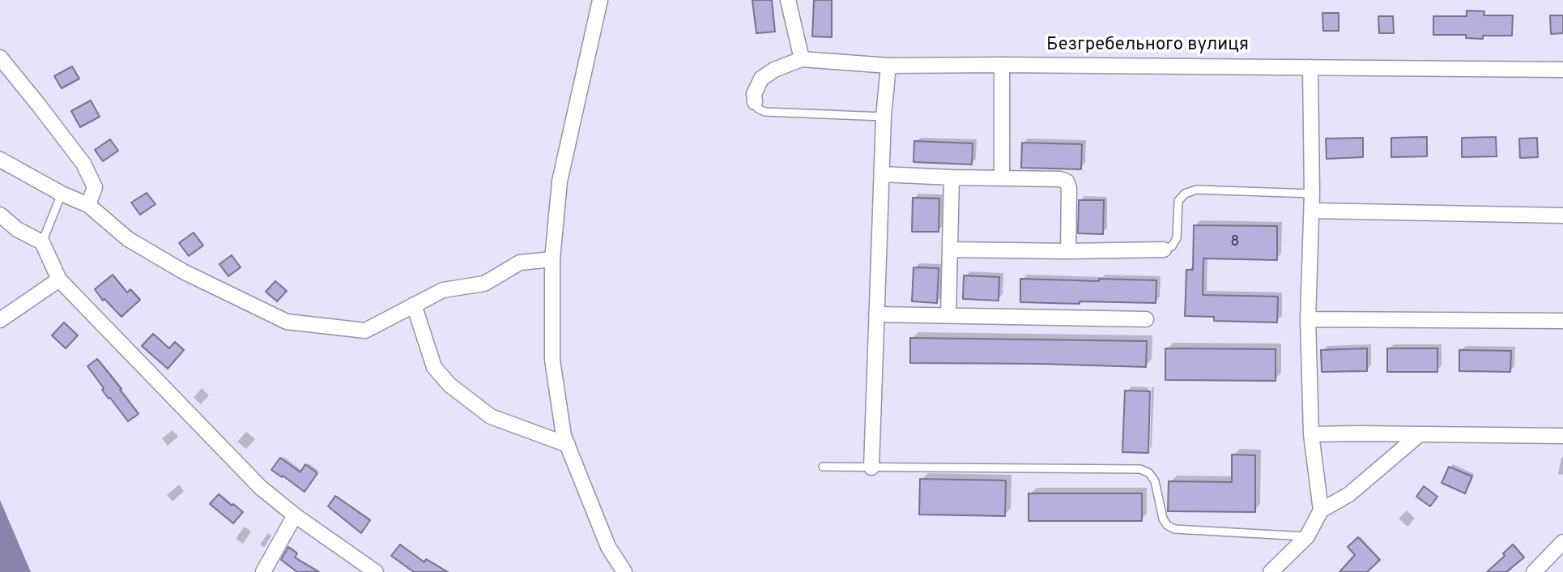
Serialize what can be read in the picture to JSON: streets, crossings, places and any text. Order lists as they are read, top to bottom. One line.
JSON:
{"streets":{"street":["Безгребельного вулиця"]},"house_numbers":["8"]}
